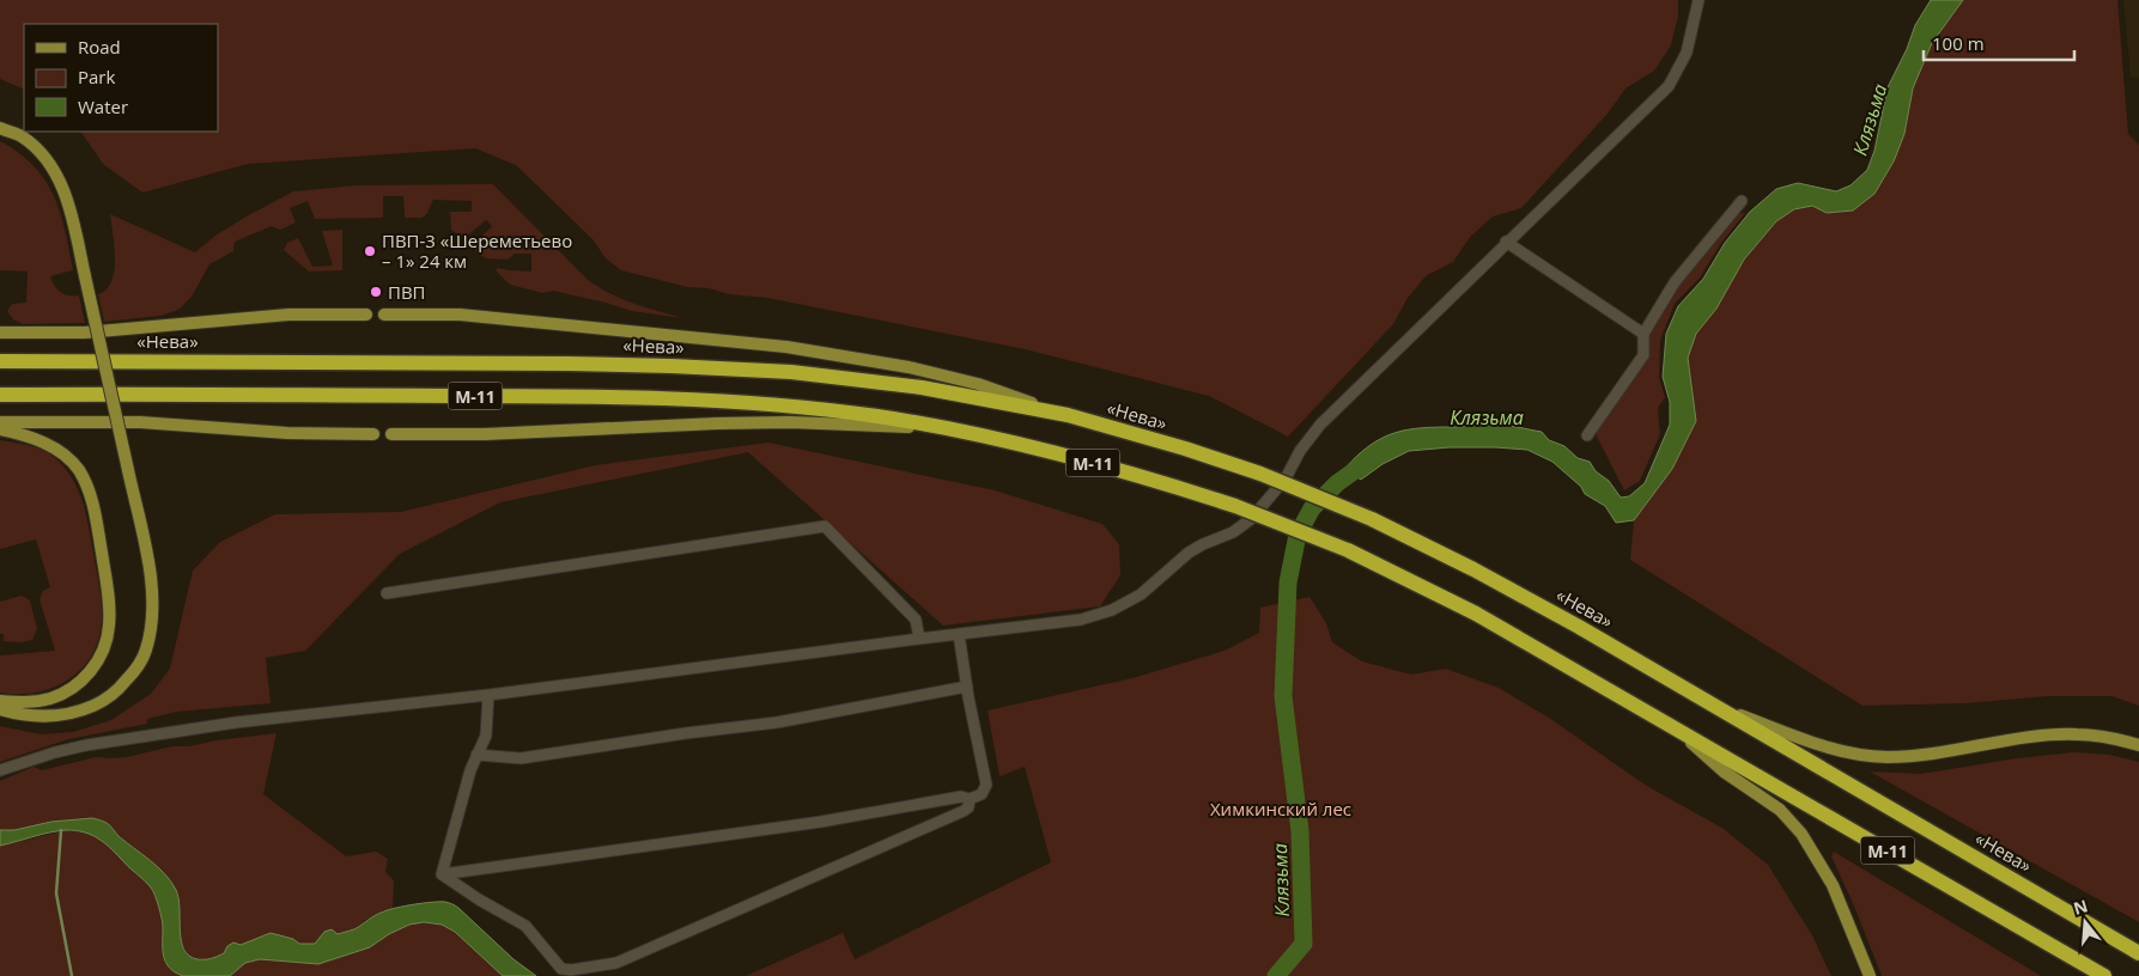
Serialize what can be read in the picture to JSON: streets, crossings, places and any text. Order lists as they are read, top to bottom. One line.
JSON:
{"streets":{"highway":["«Нева»","М-11"]},"crossings":[["«Нева»","М-11"]],"water":["Клязьма"],"parks":["Химкинский лес"],"places":["ПВП-3 «Шереметьево – 1» 24 км","ПВП"],"legend":["Road","Park","Water"],"scale_bar":"100 m","north":"top"}
